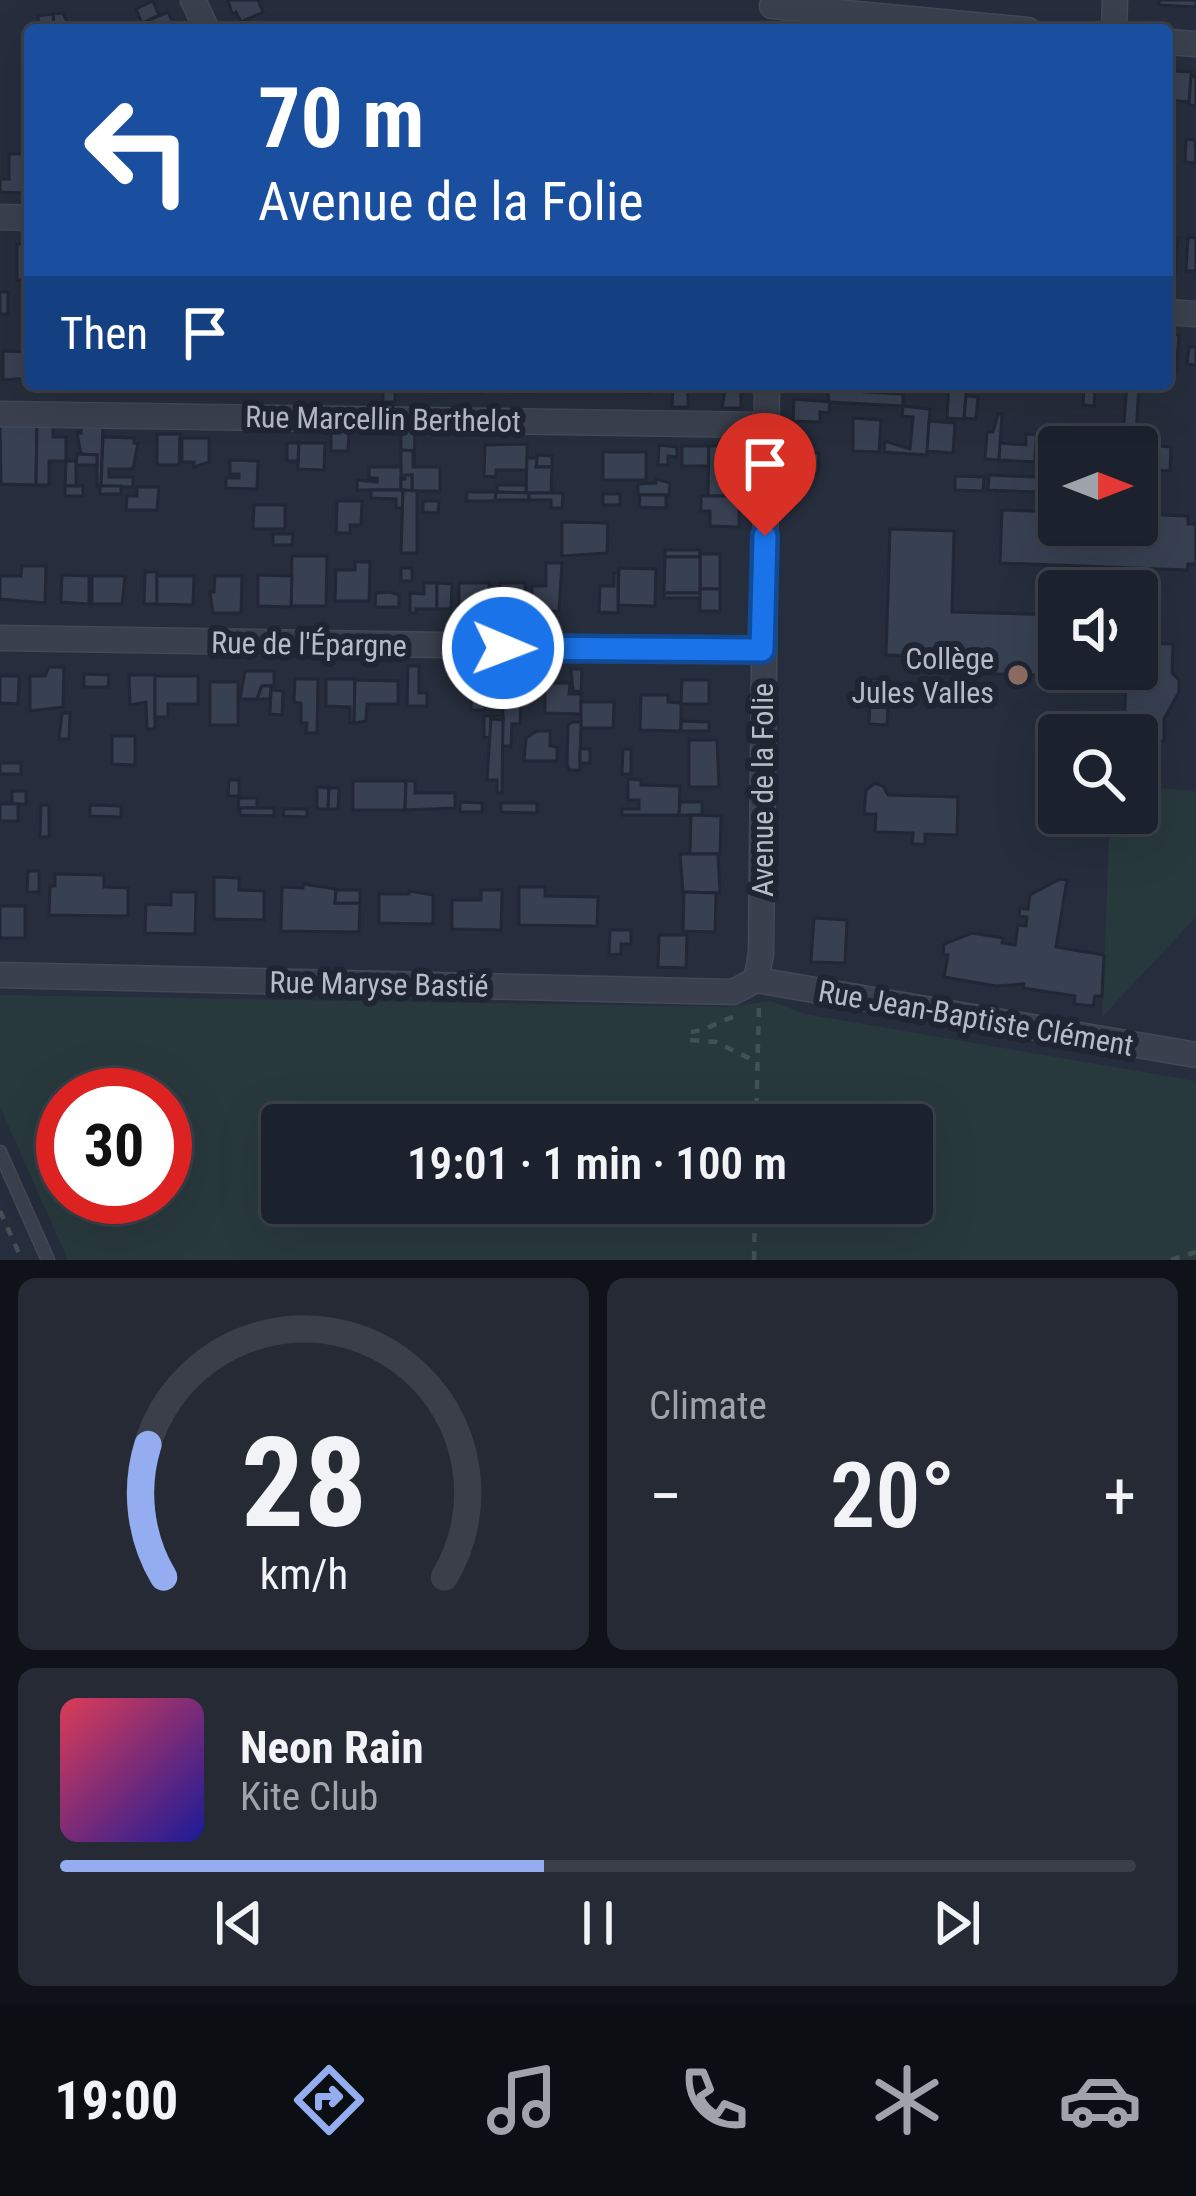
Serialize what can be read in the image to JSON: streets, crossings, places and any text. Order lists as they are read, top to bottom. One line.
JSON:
{"streets":{"street":["Rue Marcellin Berthelot","Rue de l'Épargne","Avenue de la Folie","Rue Maryse Bastié","Rue Jean-Baptiste Clément"]},"crossings":[["Rue Marcellin Berthelot","Avenue de la Folie"],["Rue de l'Épargne","Avenue de la Folie"],["Avenue de la Folie","Rue Maryse Bastié"],["Avenue de la Folie","Rue Jean-Baptiste Clément"],["Rue Maryse Bastié","Rue Jean-Baptiste Clément"]],"places":["Collège Jules Valles"],"north":"right","page":{"turn":["70 m","Avenue de la Folie"],"then":"Then","limit":"30","trip":"19:01 · 1 min · 100 m","tile":"Climate","heat":["−","20°","+"],"song":["Neon Rain","Kite Club"],"tabs":"19:00","gauge":["28","km/h"]}}
